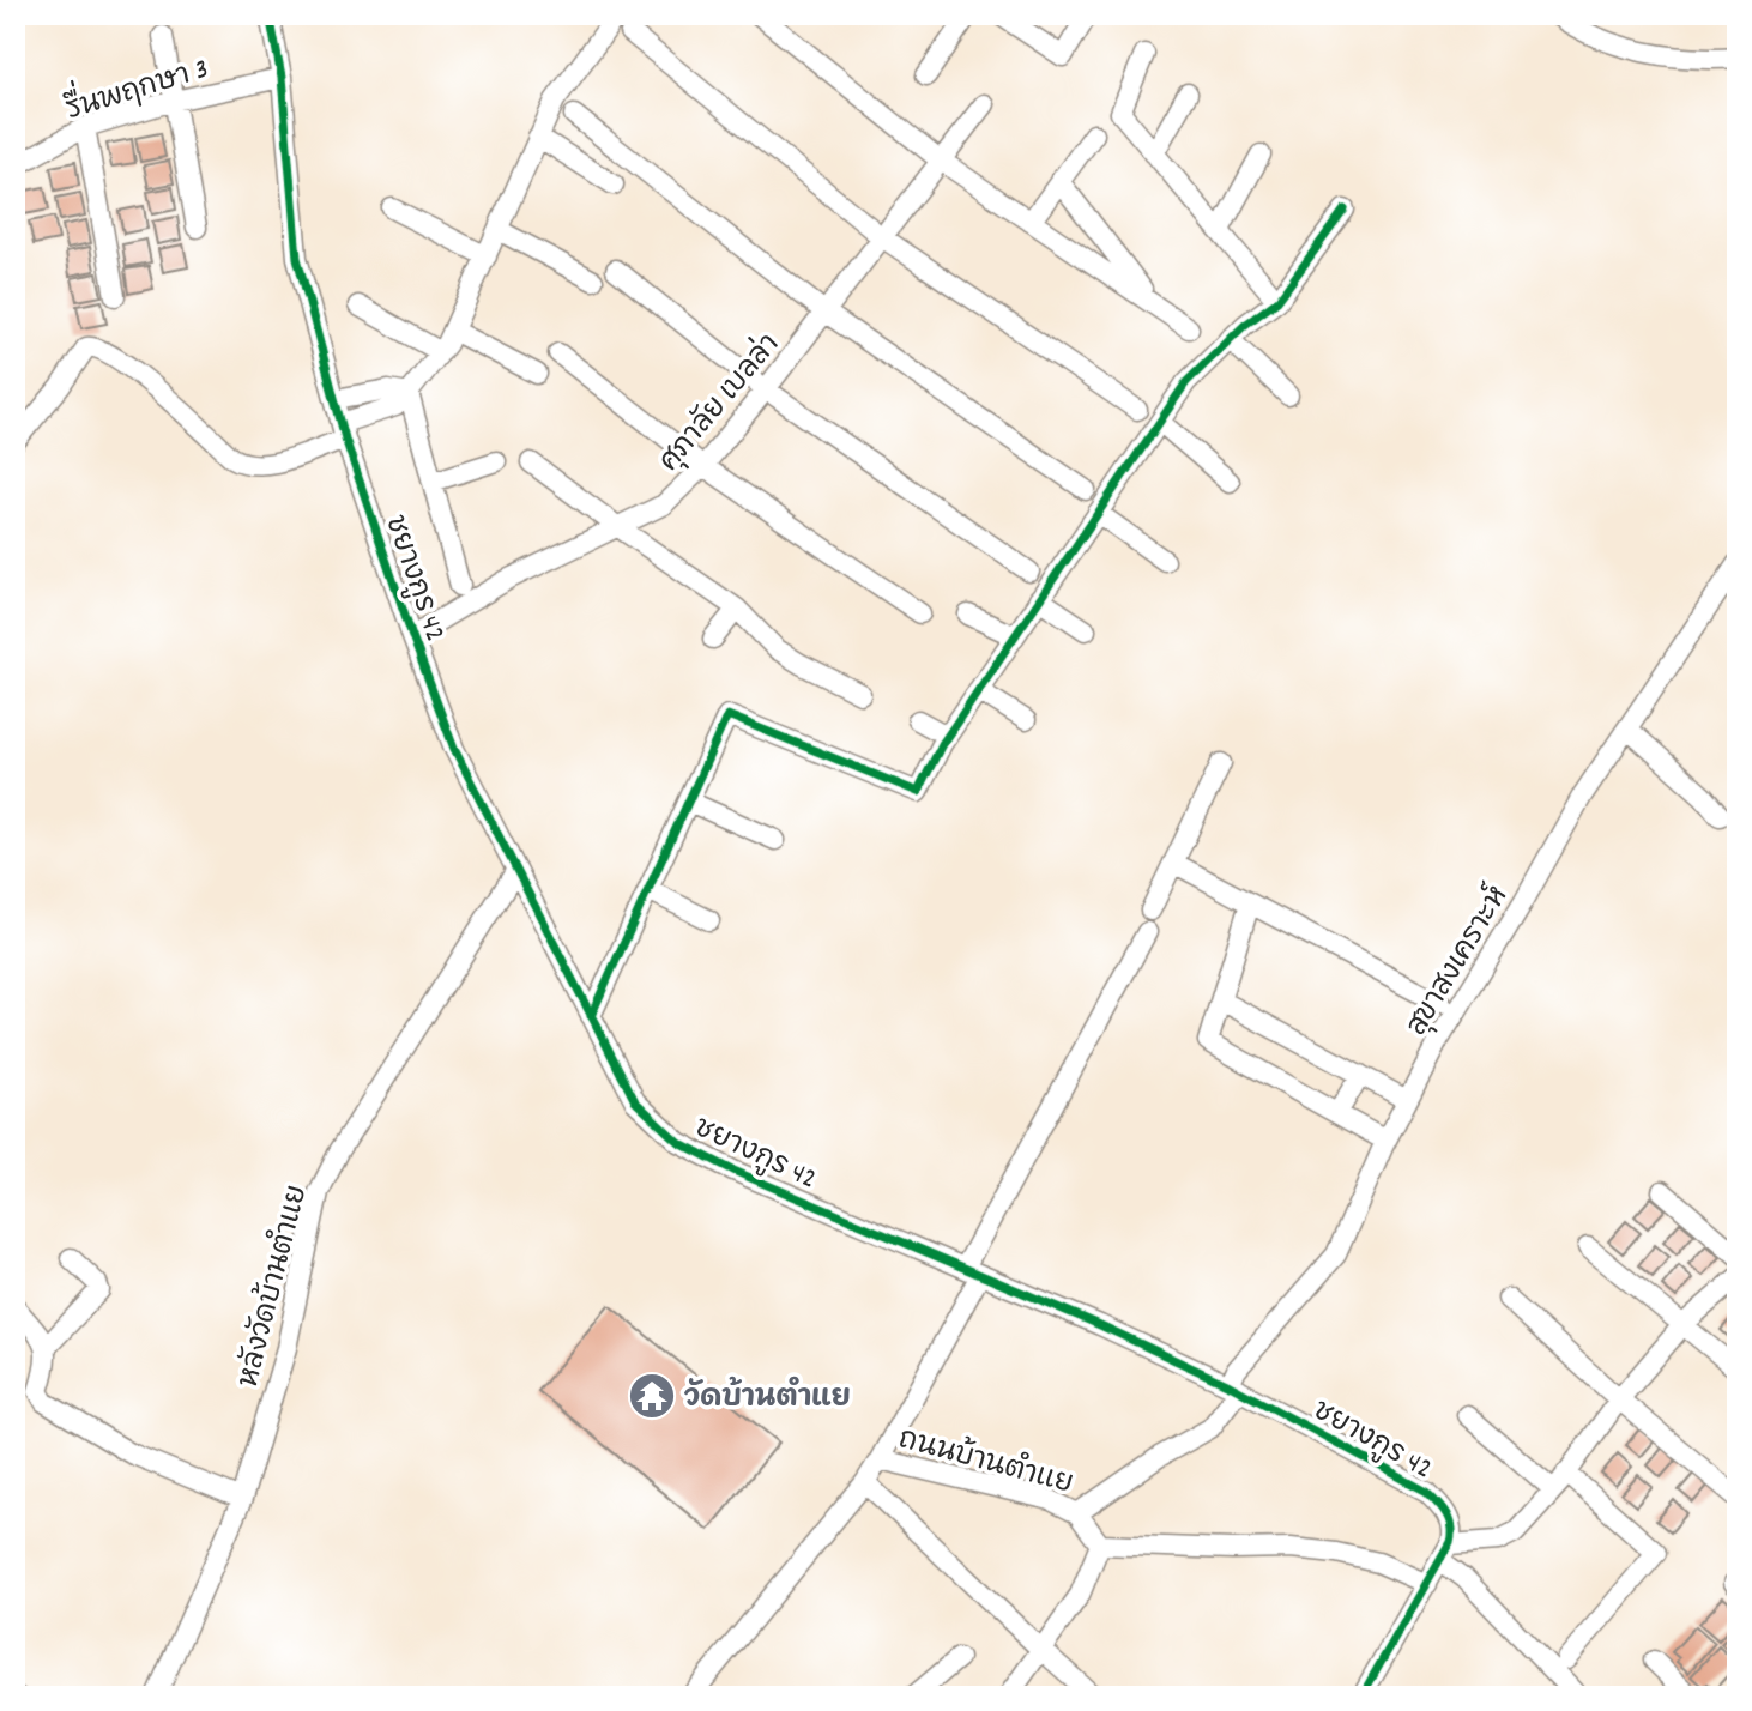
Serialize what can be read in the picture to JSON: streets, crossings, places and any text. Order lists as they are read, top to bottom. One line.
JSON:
{"streets":{"street":["รื่นพฤกษา 3","ศุภาลัย เบลล่า","ชยางกูร 42","สุขาสงเคราะห์","หลังวัดบ้านตำแย","ถนนบ้านตำแย"]},"crossings":[["รื่นพฤกษา 3","ชยางกูร 42"],["ศุภาลัย เบลล่า","ชยางกูร 42"],["ชยางกูร 42","สุขาสงเคราะห์"],["ชยางกูร 42","หลังวัดบ้านตำแย"],["ชยางกูร 42","ถนนบ้านตำแย"],["สุขาสงเคราะห์","ถนนบ้านตำแย"]],"places":{"temple":["วัดบ้านตำแย"]}}
